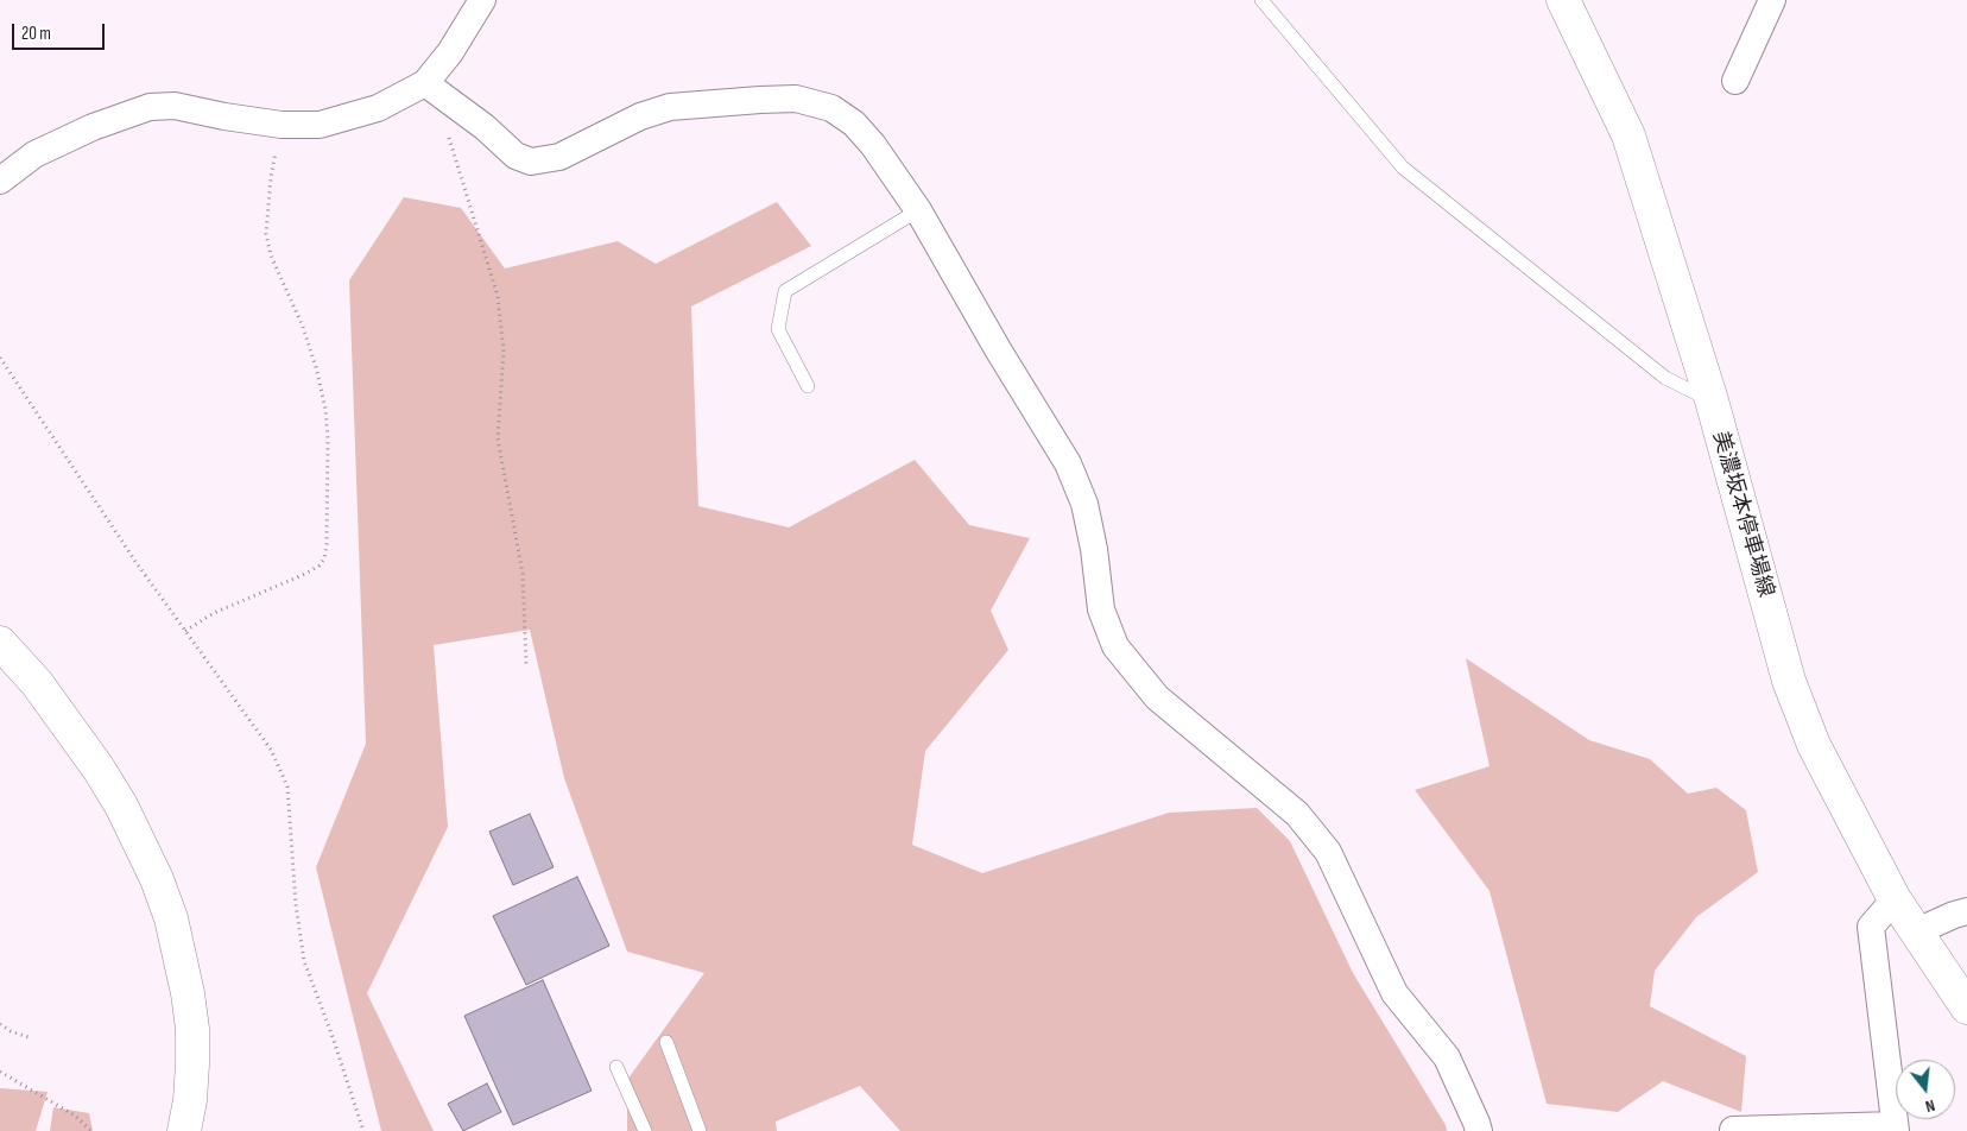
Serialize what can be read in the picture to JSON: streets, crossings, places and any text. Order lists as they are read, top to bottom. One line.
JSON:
{"streets":{"main road":["美濃坂本停車場線"]},"scale_bar":"20 m","north":"bottom"}
